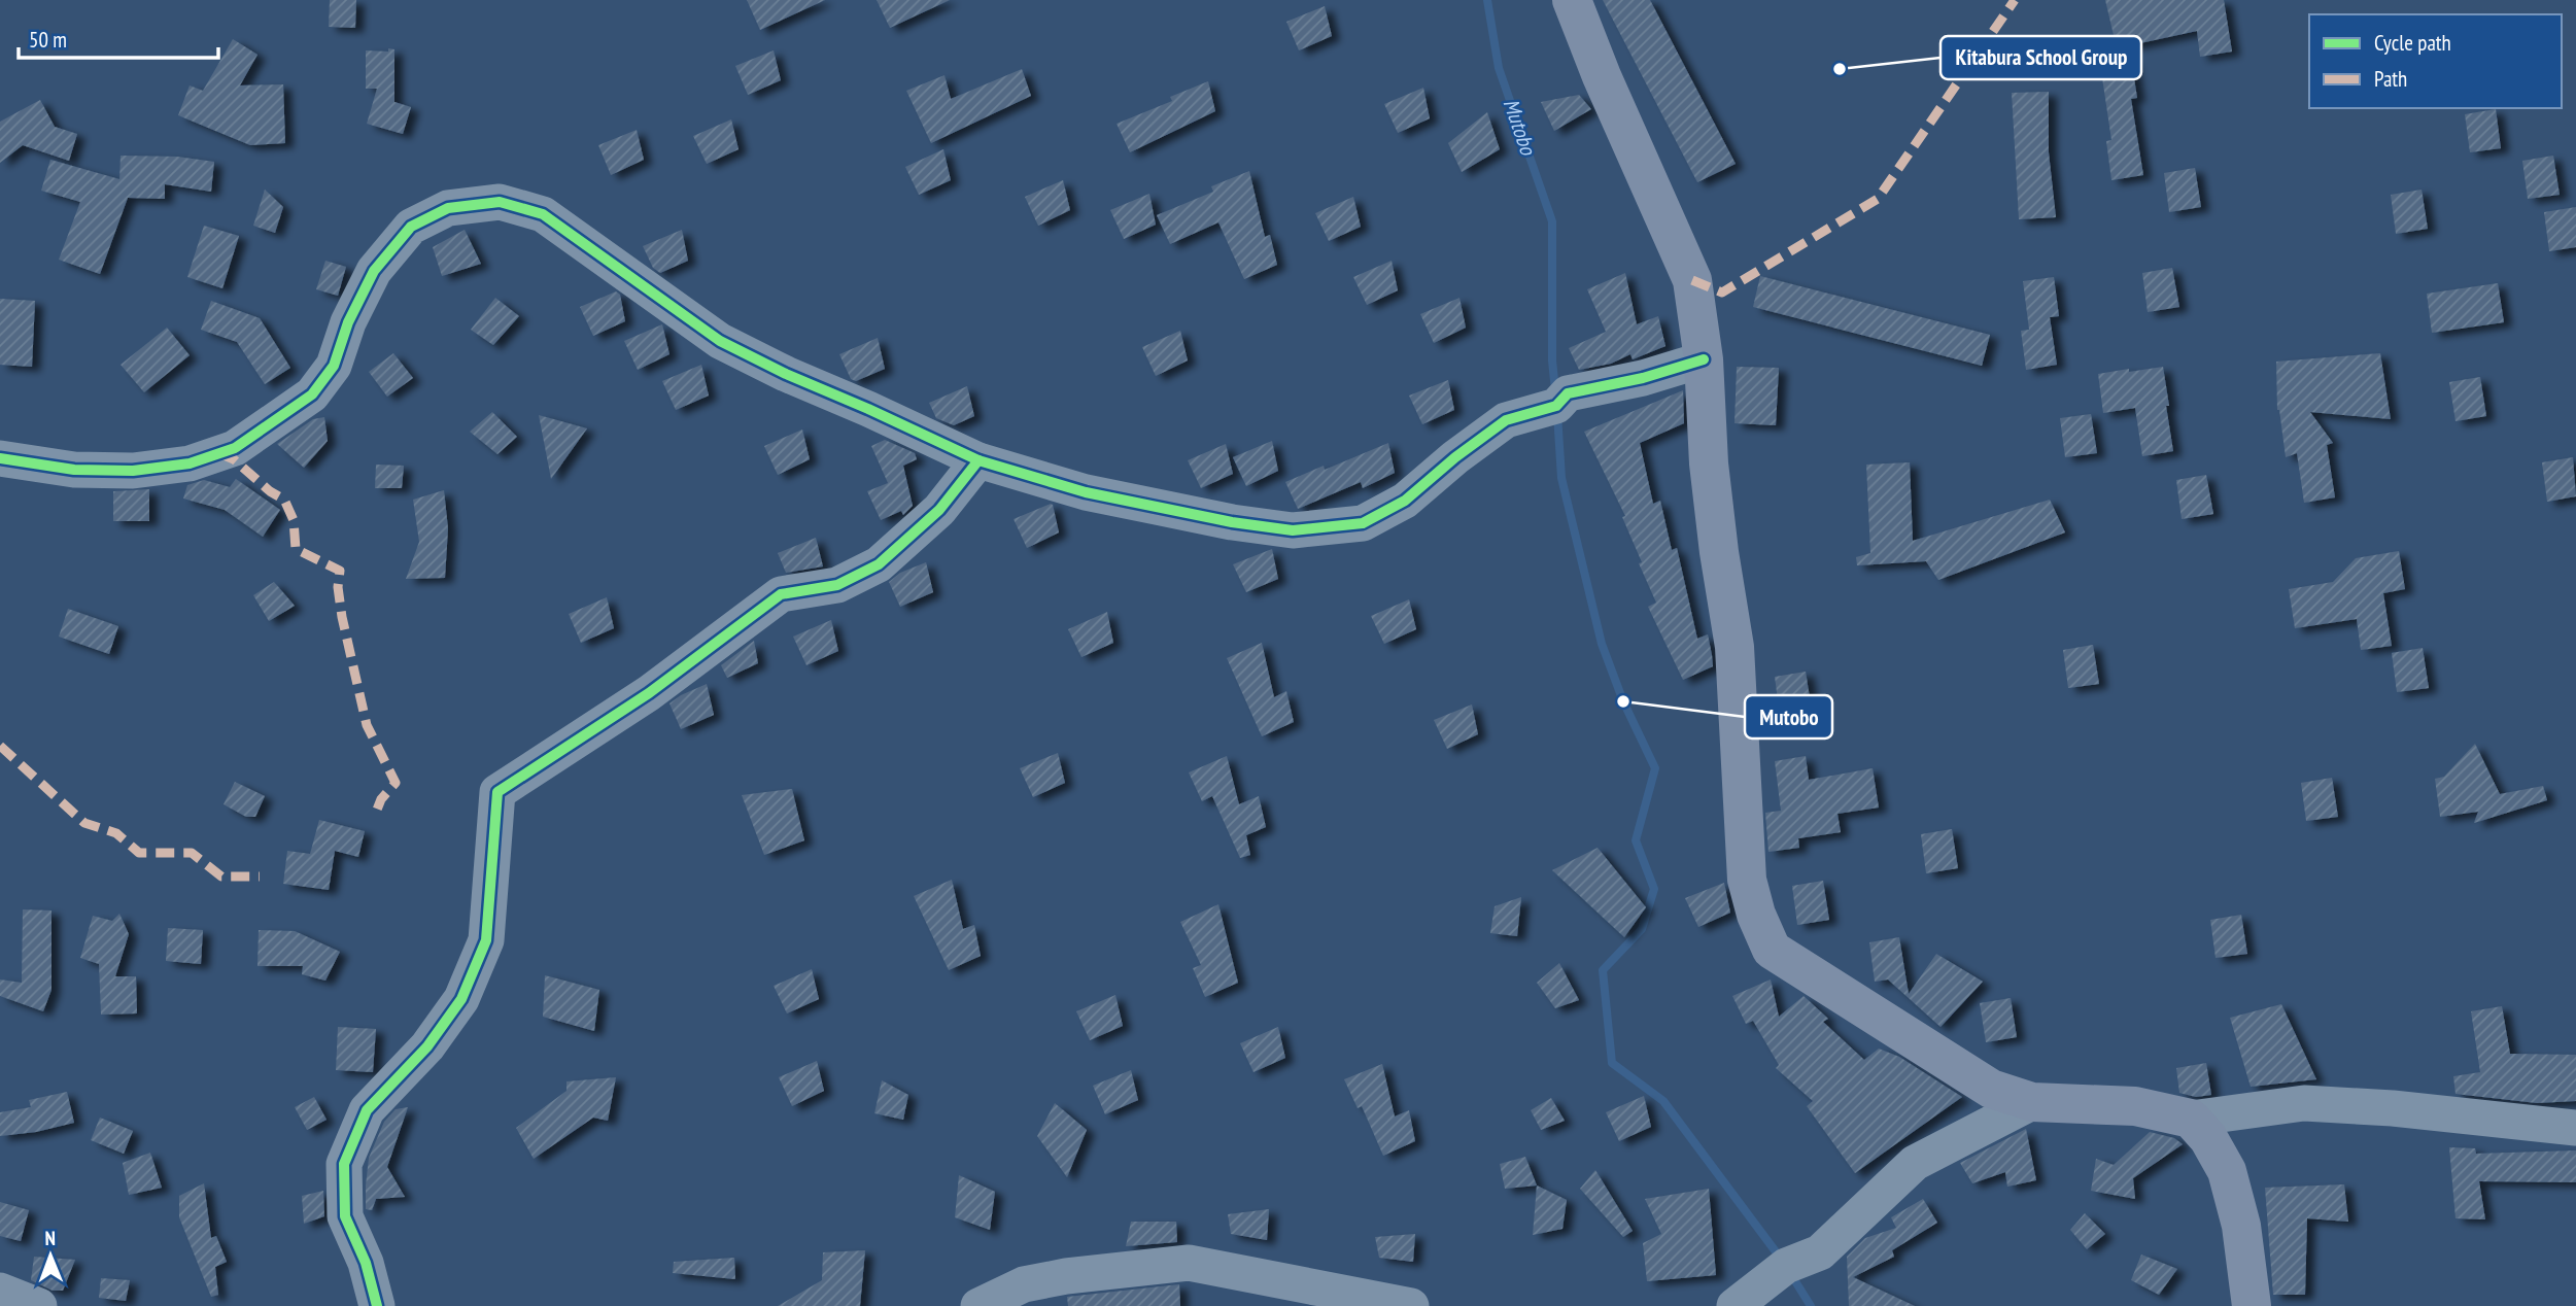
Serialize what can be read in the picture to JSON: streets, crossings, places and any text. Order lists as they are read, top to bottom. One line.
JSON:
{"water":["Mutobo"],"places":["Kitabura School Group","Mutobo"],"legend":["Cycle path","Path"],"scale_bar":"50 m","north":"top"}
